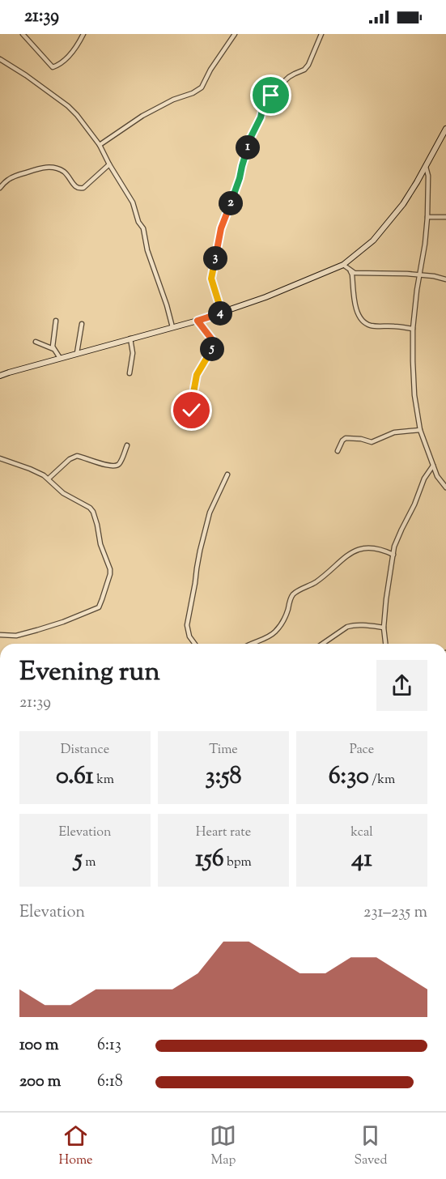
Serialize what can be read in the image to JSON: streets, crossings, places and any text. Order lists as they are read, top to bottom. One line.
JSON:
{"page":{"status":"21:39","pins":["1","2","3","4","5"],"heading":["Evening run","21:39"],"stats":[["Distance","0.61 km"],["Time","3:58"],["Pace","6:30 /km"],["Elevation","5 m"],["Heart rate","156 bpm"],["kcal","41"]],"chart":["Elevation","231–235 m"],"list":[{"name":"100 m","note":"6:13"},{"name":"200 m","note":"6:18"}],"tabs":["Home","Map","Saved"]}}
